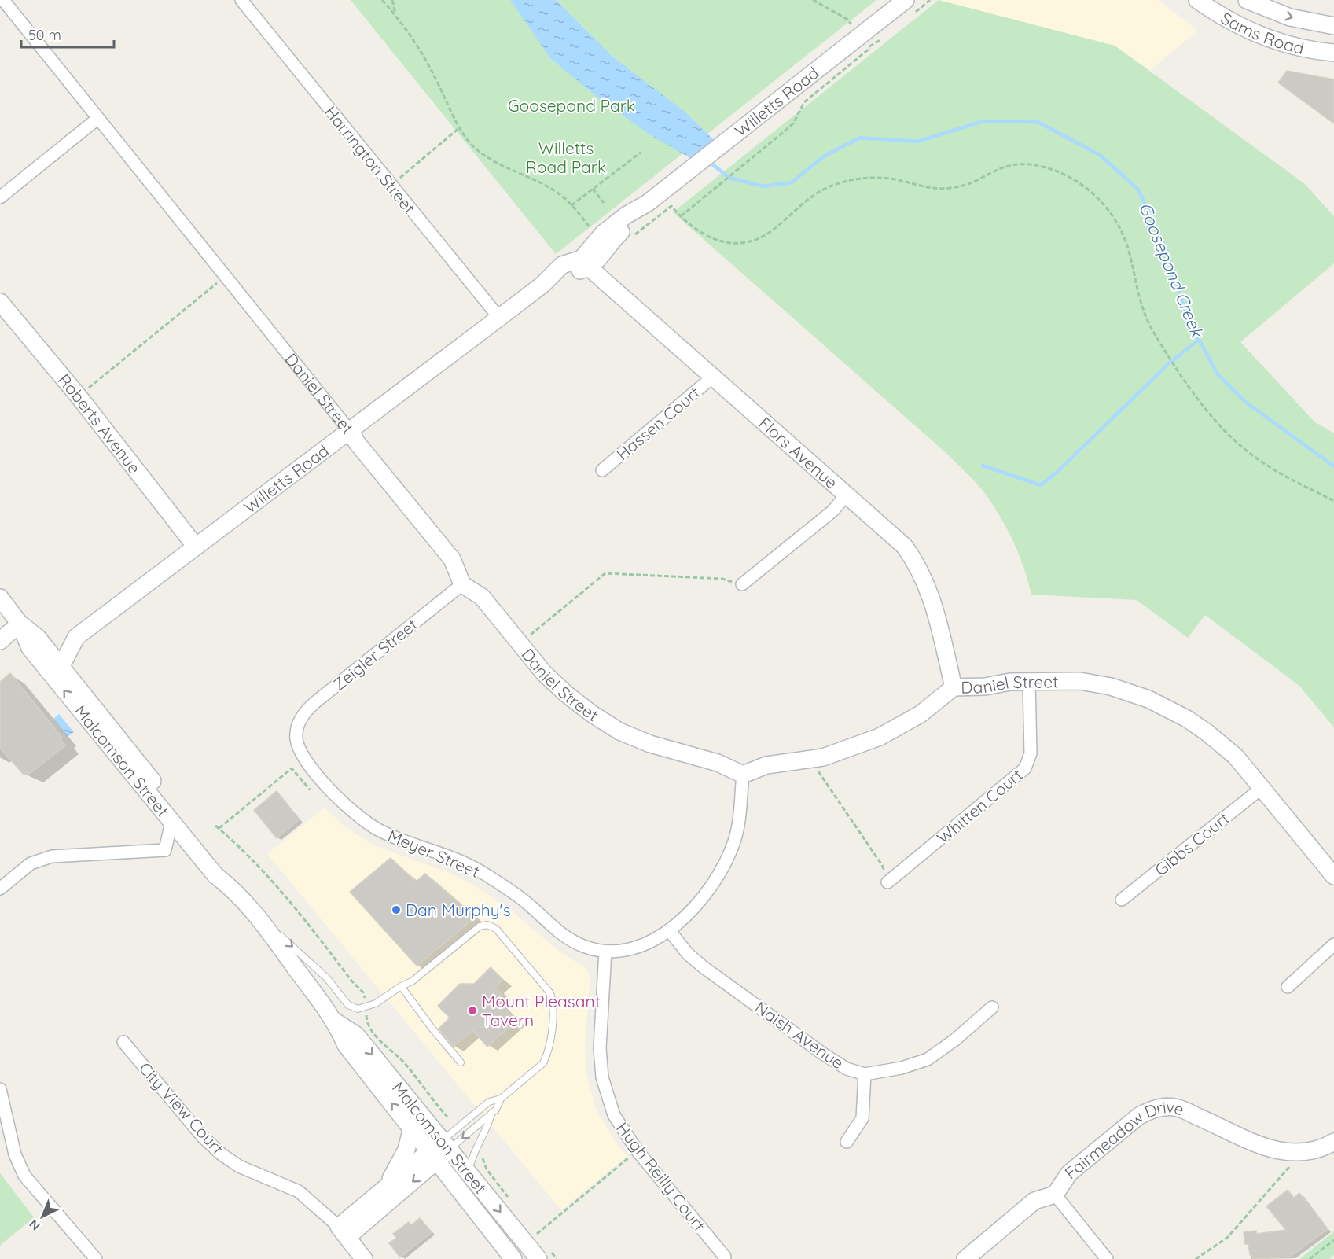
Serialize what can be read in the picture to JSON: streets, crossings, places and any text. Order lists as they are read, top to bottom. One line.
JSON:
{"streets":{"street":["Sams Road","Willetts Road","Harrington Street","Daniel Street","Roberts Avenue","Hassen Court","Flors Avenue","Zeigler Street","Malcomson Street","Whitten Court","Gibbs Court","Meyer Street","Naish Avenue","City View Court","Fairmeadow Drive","Hugh Reilly Court"]},"crossings":[["Willetts Road","Harrington Street"],["Willetts Road","Daniel Street"],["Willetts Road","Roberts Avenue"],["Willetts Road","Flors Avenue"],["Willetts Road","Malcomson Street"],["Daniel Street","Flors Avenue"],["Daniel Street","Zeigler Street"],["Daniel Street","Whitten Court"],["Daniel Street","Gibbs Court"],["Daniel Street","Meyer Street"],["Hassen Court","Flors Avenue"],["Zeigler Street","Meyer Street"],["Meyer Street","Naish Avenue"],["Meyer Street","Hugh Reilly Court"]],"water":["Goosepond Creek"],"parks":["Goosepond Park","Willetts Road Park"],"places":["Dan Murphy's","Mount Pleasant Tavern"],"scale_bar":"50 m","north":"bottom left"}
